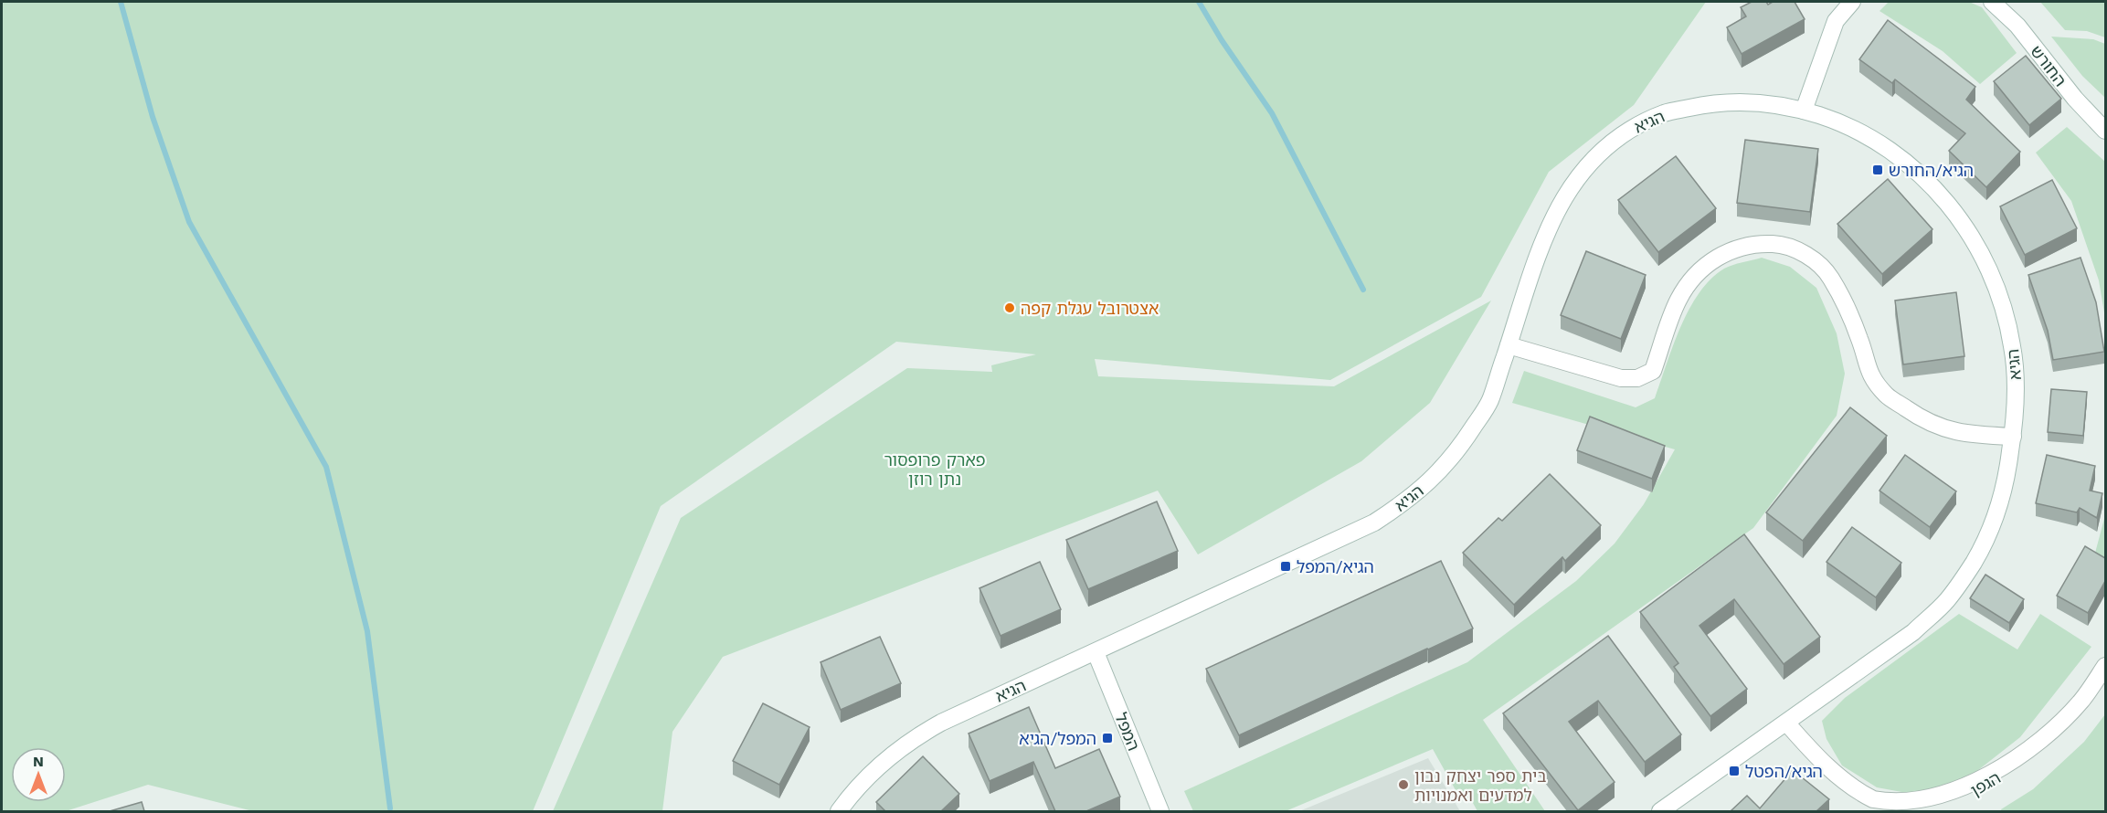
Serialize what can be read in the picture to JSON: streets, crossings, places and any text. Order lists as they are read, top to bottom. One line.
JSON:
{"streets":{"street":["החורש","הגיא","המפל","הגפן"]},"crossings":[["הגיא","המפל"],["הגיא","הגפן"]],"parks":["פארק פרופסור נתן רוזן"],"places":{"transit":["הגיא/החורש","הגיא/המפל","המפל/הגיא","הגיא/הפטל"],"other":["אצטרובל עגלת קפה","בית ספר יצחק נבון למדעים ואמנויות"]},"north":"top"}
